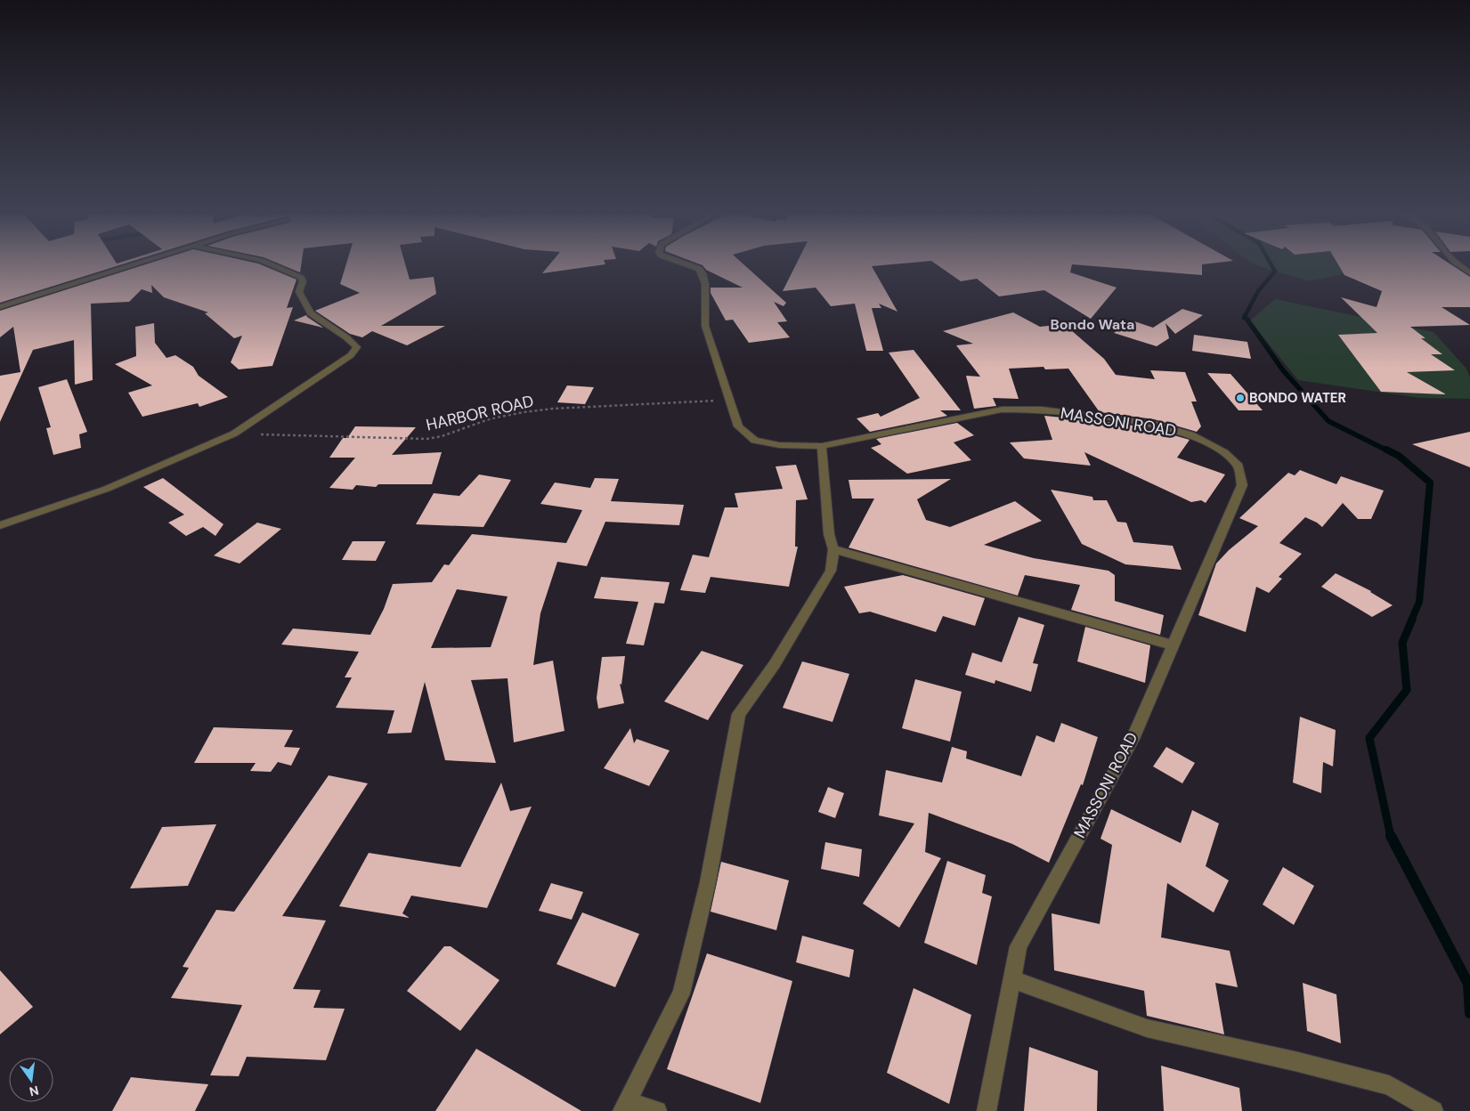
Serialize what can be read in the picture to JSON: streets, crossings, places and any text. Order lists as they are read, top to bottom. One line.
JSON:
{"streets":{"street":["MASSONI ROAD"],"path":["HARBOR ROAD"]},"crossings":[["HARBOR ROAD","MASSONI ROAD"]],"districts":["Bondo Wata"],"places":["BONDO WATER"],"north":"bottom"}
